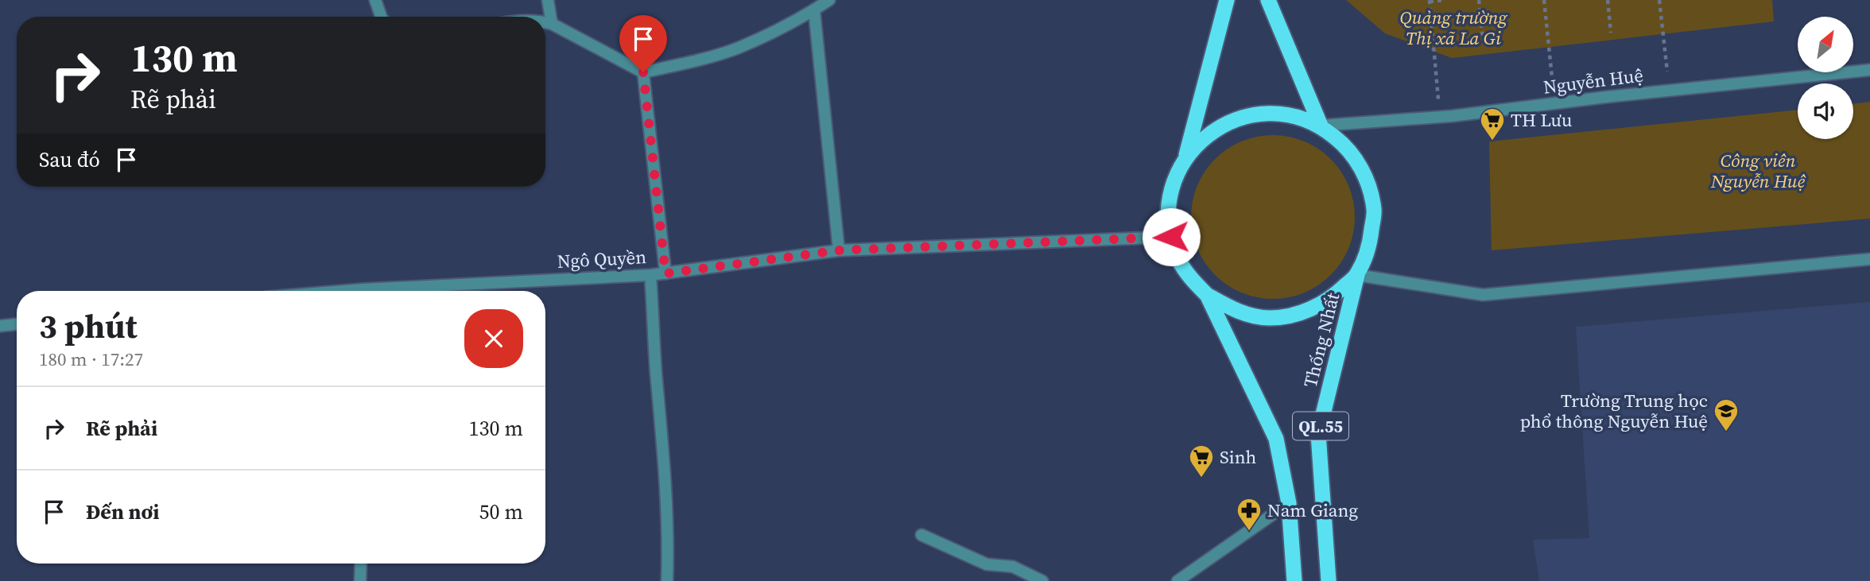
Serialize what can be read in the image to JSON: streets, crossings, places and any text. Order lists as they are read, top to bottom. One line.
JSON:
{"streets":{"highway":["Thống Nhất","QL.55"],"street":["Nguyễn Huệ","Ngô Quyền"]},"crossings":[["Nguyễn Huệ","Thống Nhất"]],"parks":["Quảng trường Thị xã La Gi","Công viên Nguyễn Huệ"],"places":{"supermarket":["TH Lưu","Sinh"],"school or university":["Trường Trung học phổ thông Nguyễn Huệ"],"pharmacy":["Nam Giang"]},"north":"top right","page":{"turn":["130 m","Rẽ phải"],"then":"Sau đó","heading":["3 phút","180 m · 17:27"],"list":[{"name":"Rẽ phải","value":"130 m"},{"name":"Đến nơi","value":"50 m"}]}}
